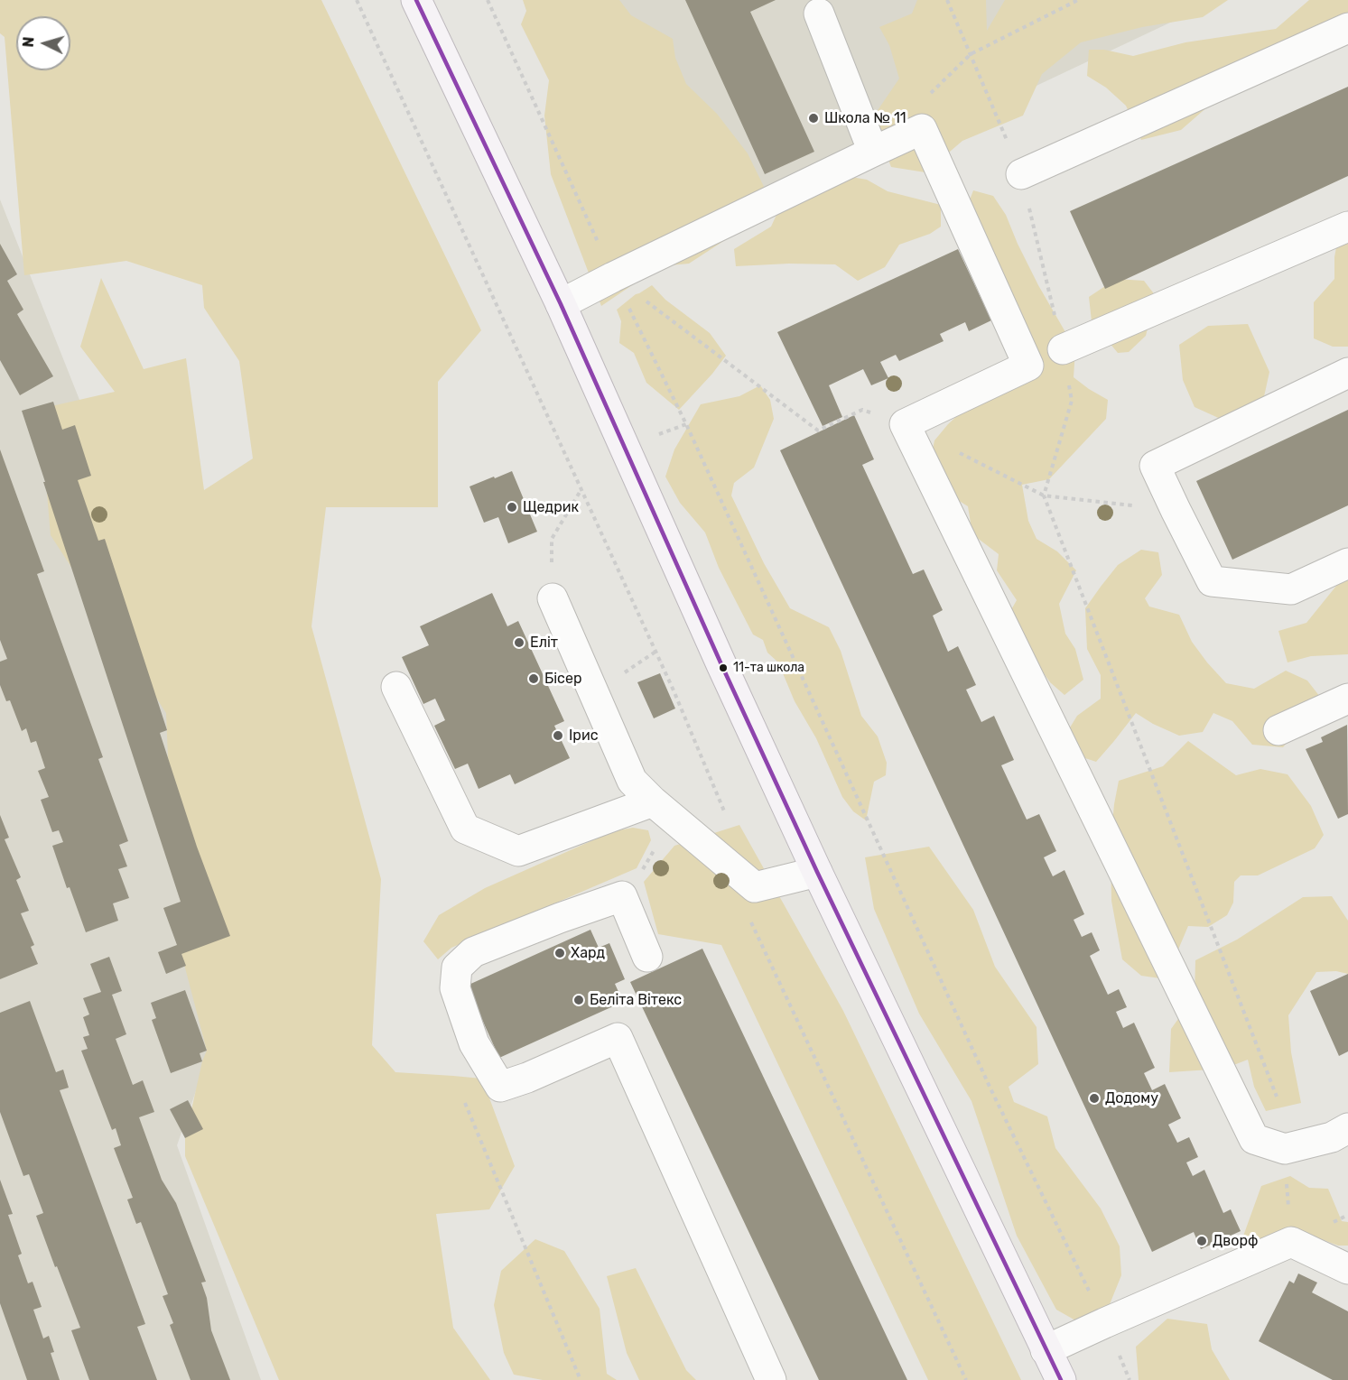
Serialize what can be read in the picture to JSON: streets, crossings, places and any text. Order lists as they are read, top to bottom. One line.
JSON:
{"places":["Школа № 11","Щедрик","Еліт","11-та школа","Бісер","Ірис","Хард","Беліта Вітекс","Додому","Дворф"],"north":"left"}
